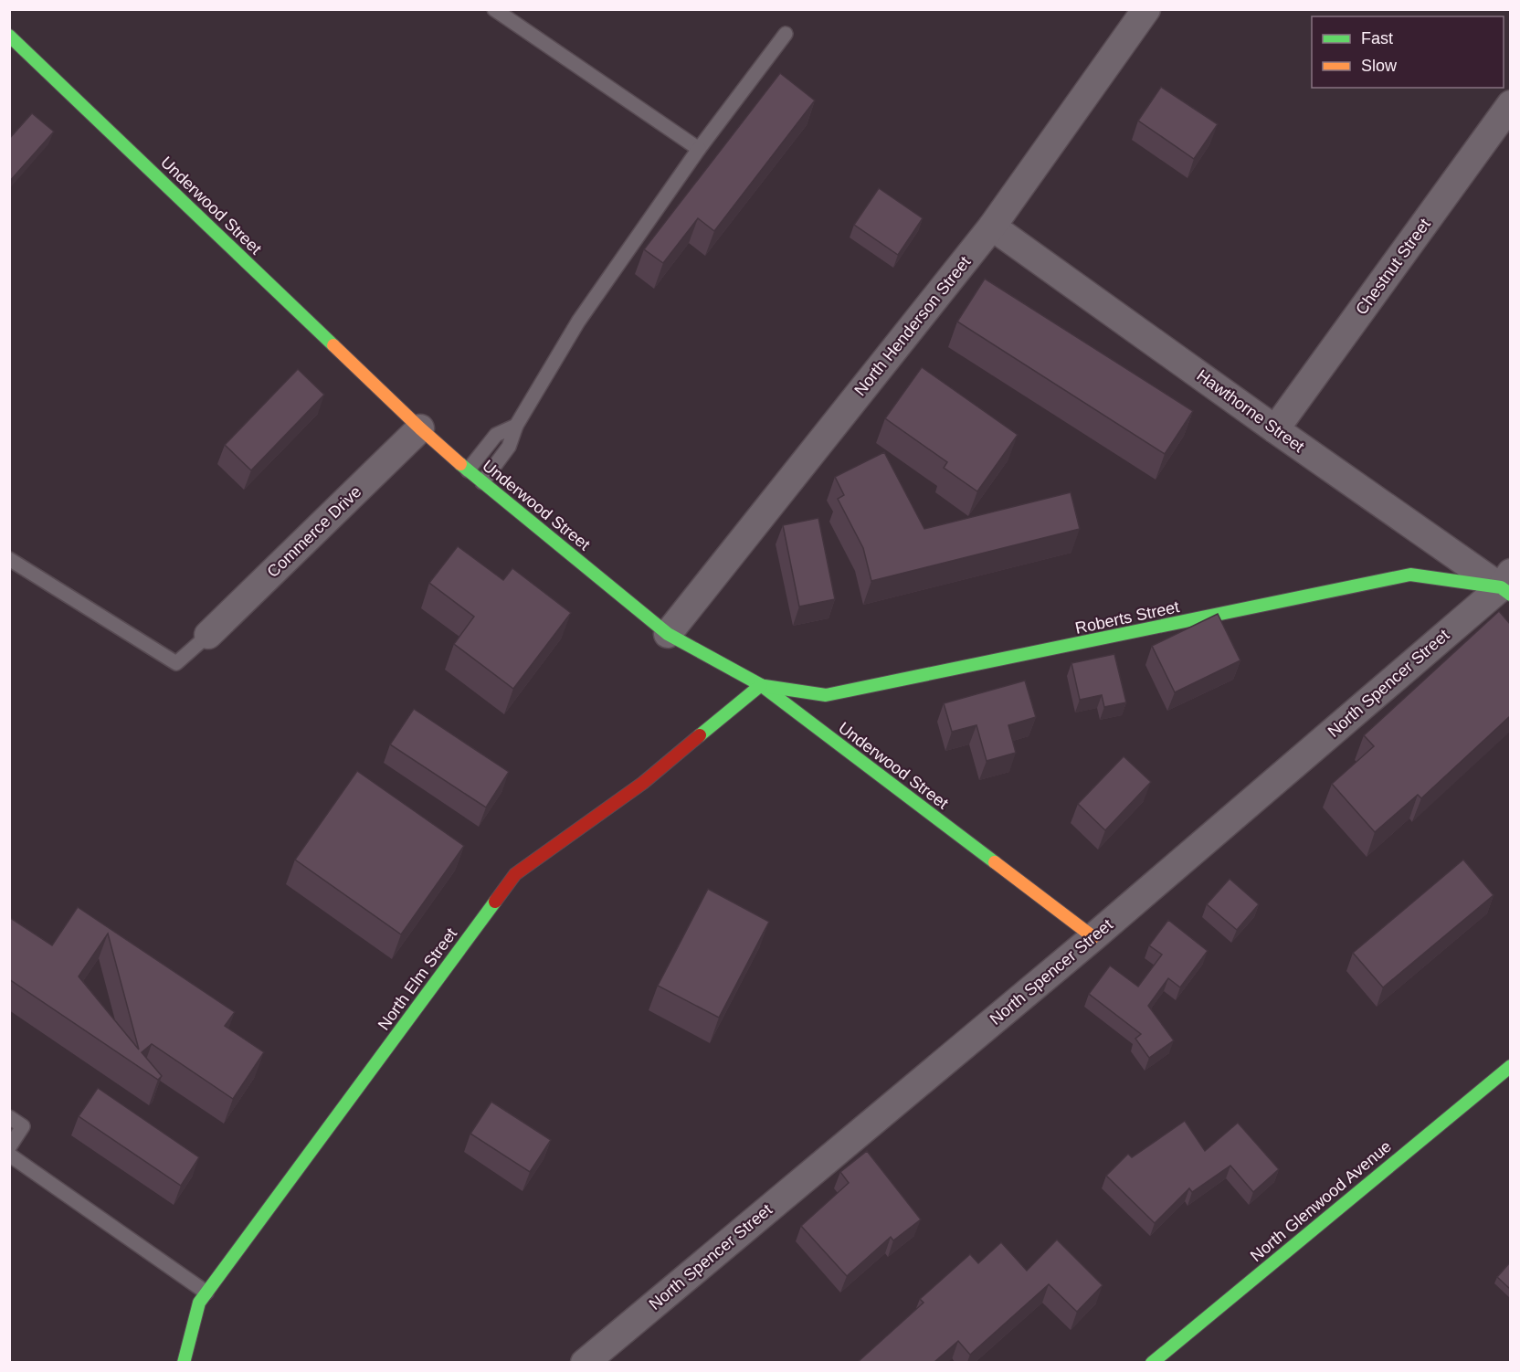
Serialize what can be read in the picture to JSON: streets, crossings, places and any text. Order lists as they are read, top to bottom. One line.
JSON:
{"streets":{"street":["Underwood Street","Chestnut Street","North Henderson Street","Hawthorne Street","Commerce Drive","Roberts Street","North Spencer Street","North Elm Street","North Glenwood Avenue"]},"crossings":[["Underwood Street","North Henderson Street"],["Underwood Street","Commerce Drive"],["Underwood Street","Roberts Street"],["Underwood Street","North Spencer Street"],["Underwood Street","North Elm Street"],["Chestnut Street","Hawthorne Street"],["North Henderson Street","Hawthorne Street"],["Hawthorne Street","Roberts Street"],["Hawthorne Street","North Spencer Street"],["Roberts Street","North Spencer Street"],["Roberts Street","North Elm Street"]],"legend":["Fast","Slow"]}
